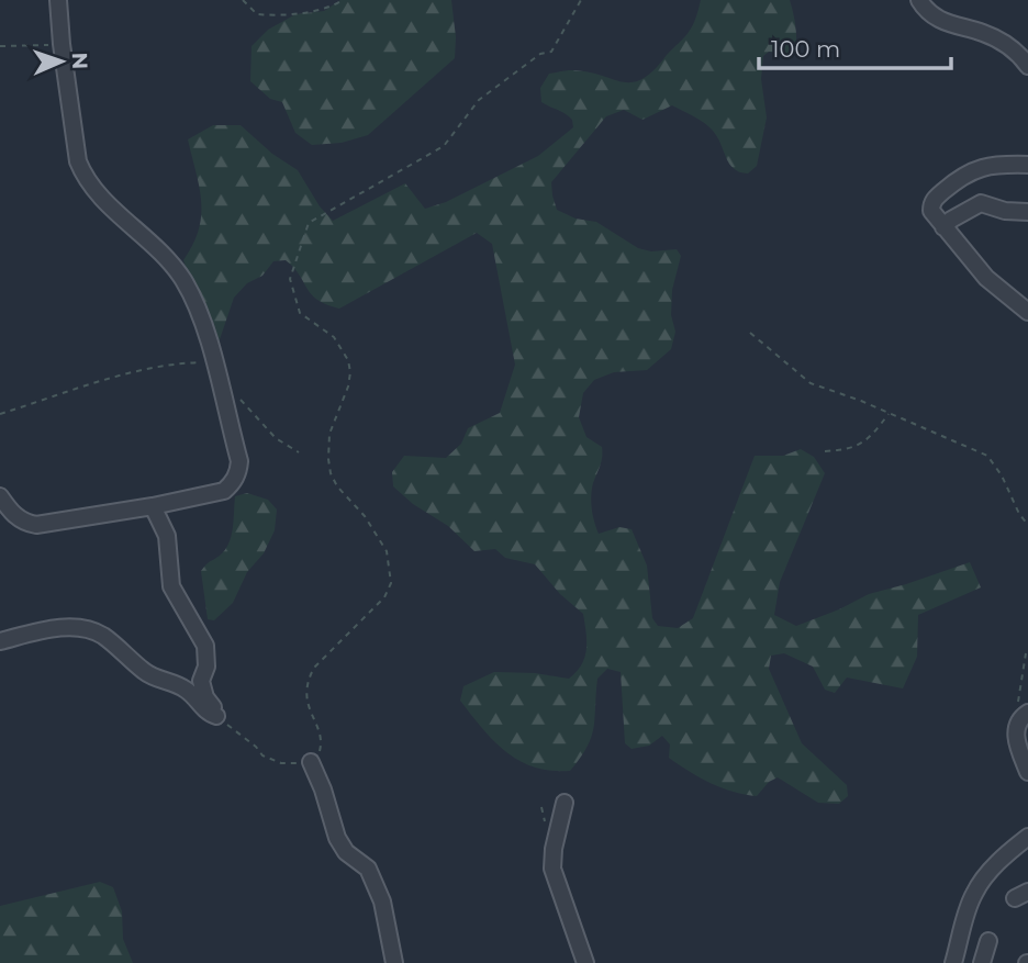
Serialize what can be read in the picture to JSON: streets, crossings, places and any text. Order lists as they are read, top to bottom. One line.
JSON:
{"scale_bar":"100 m","north":"right"}
